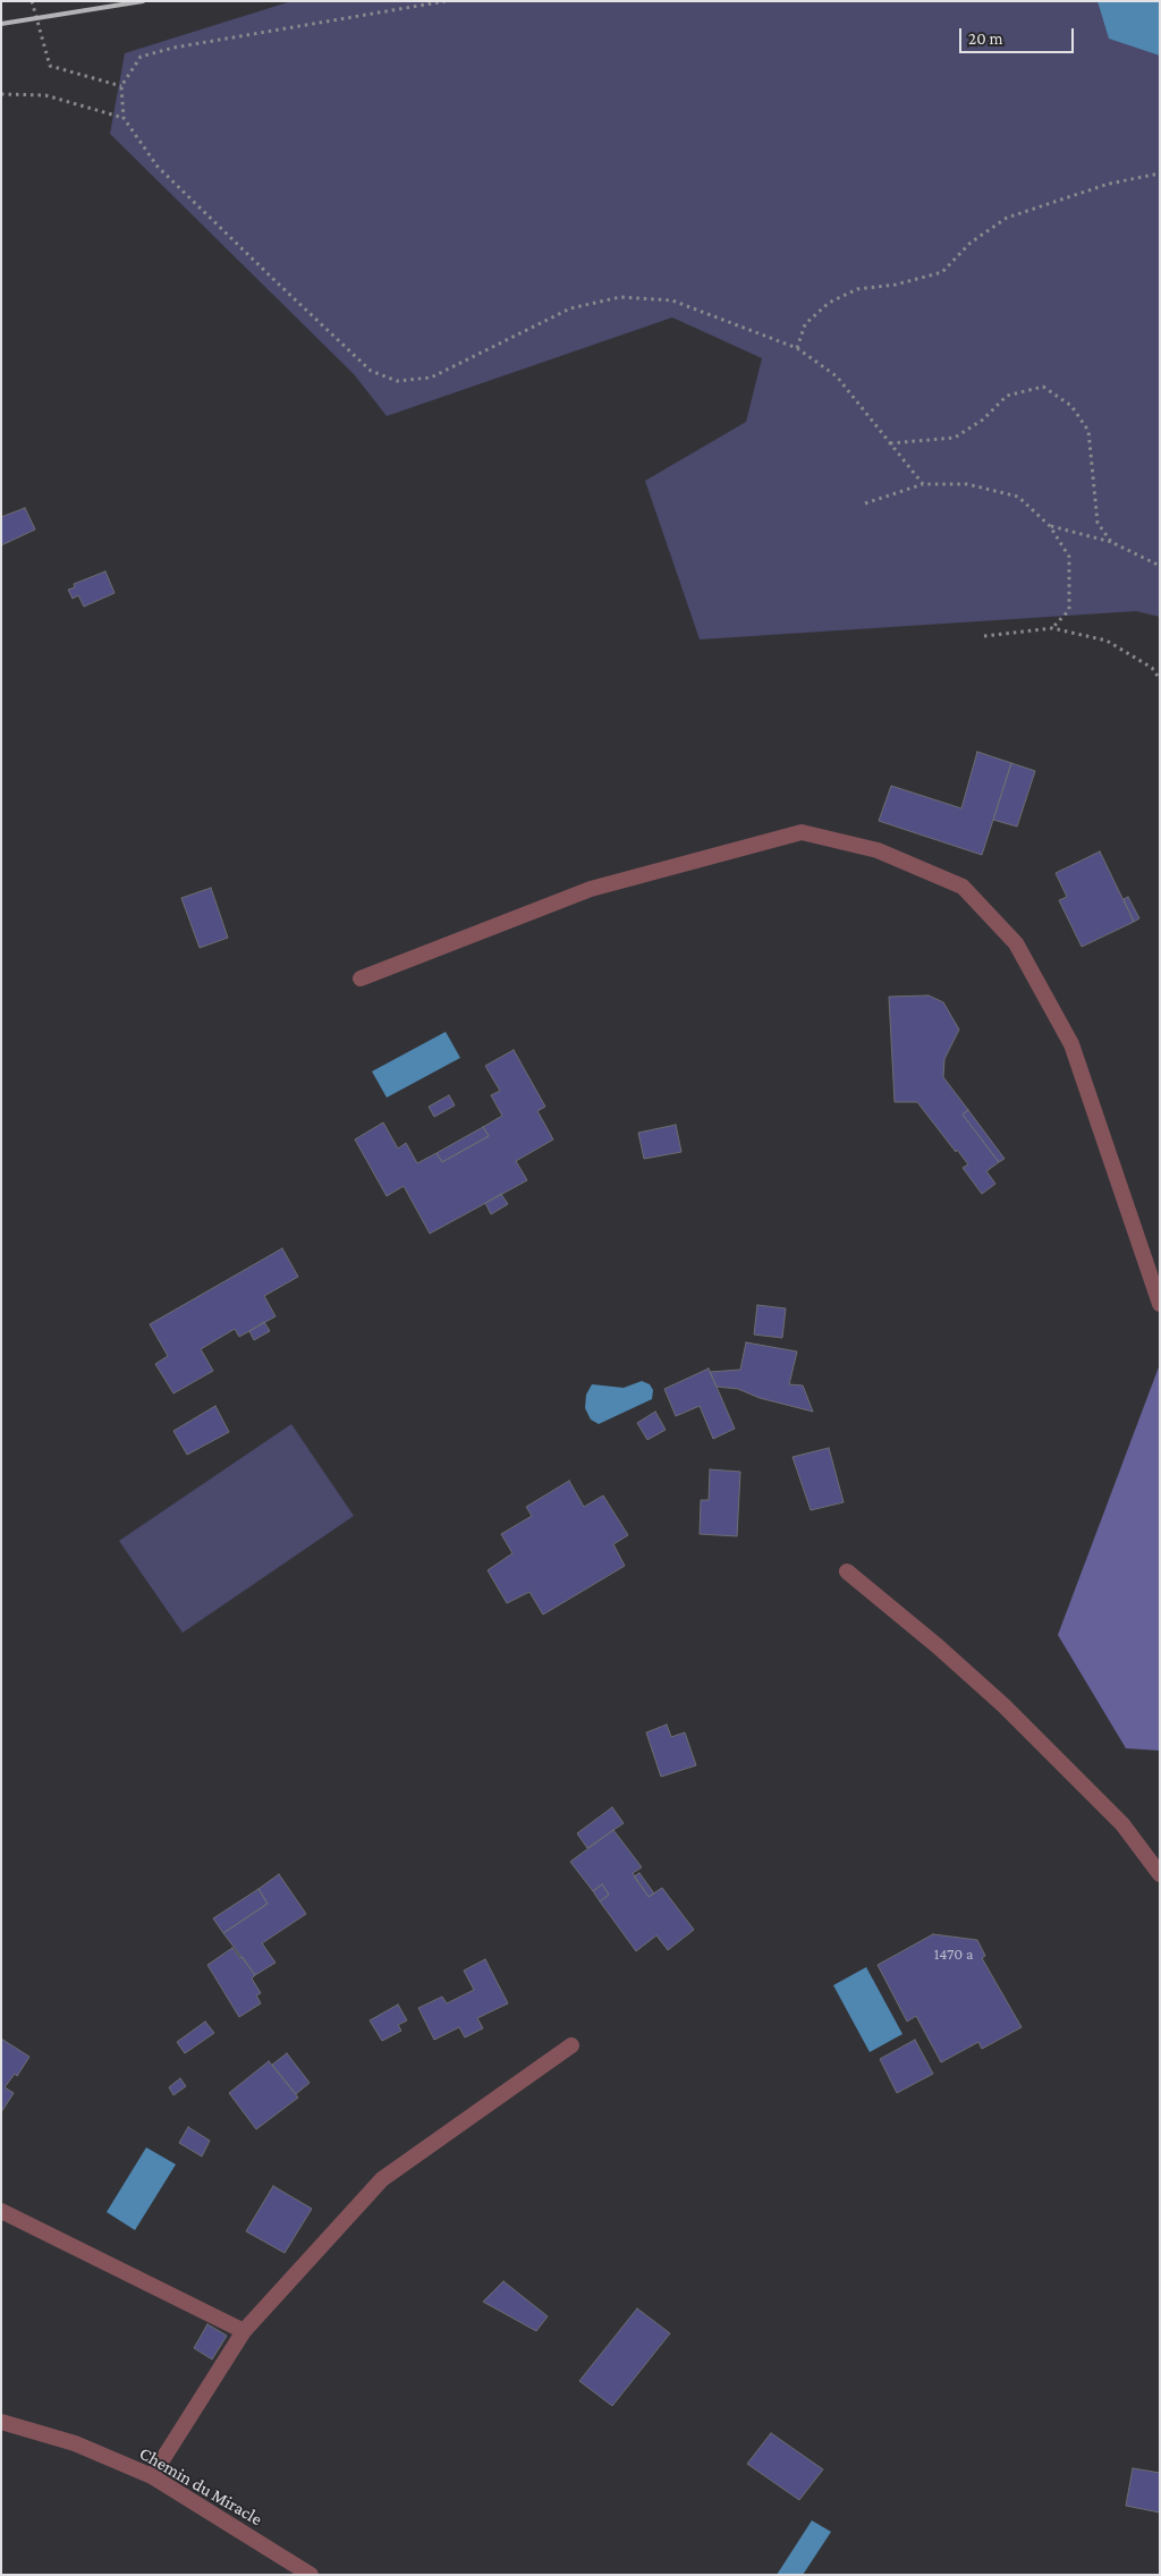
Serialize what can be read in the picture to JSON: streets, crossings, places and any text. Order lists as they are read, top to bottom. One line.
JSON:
{"streets":{"street":["Chemin du Miracle"]},"house_numbers":["1470 a"],"scale_bar":"20 m"}
